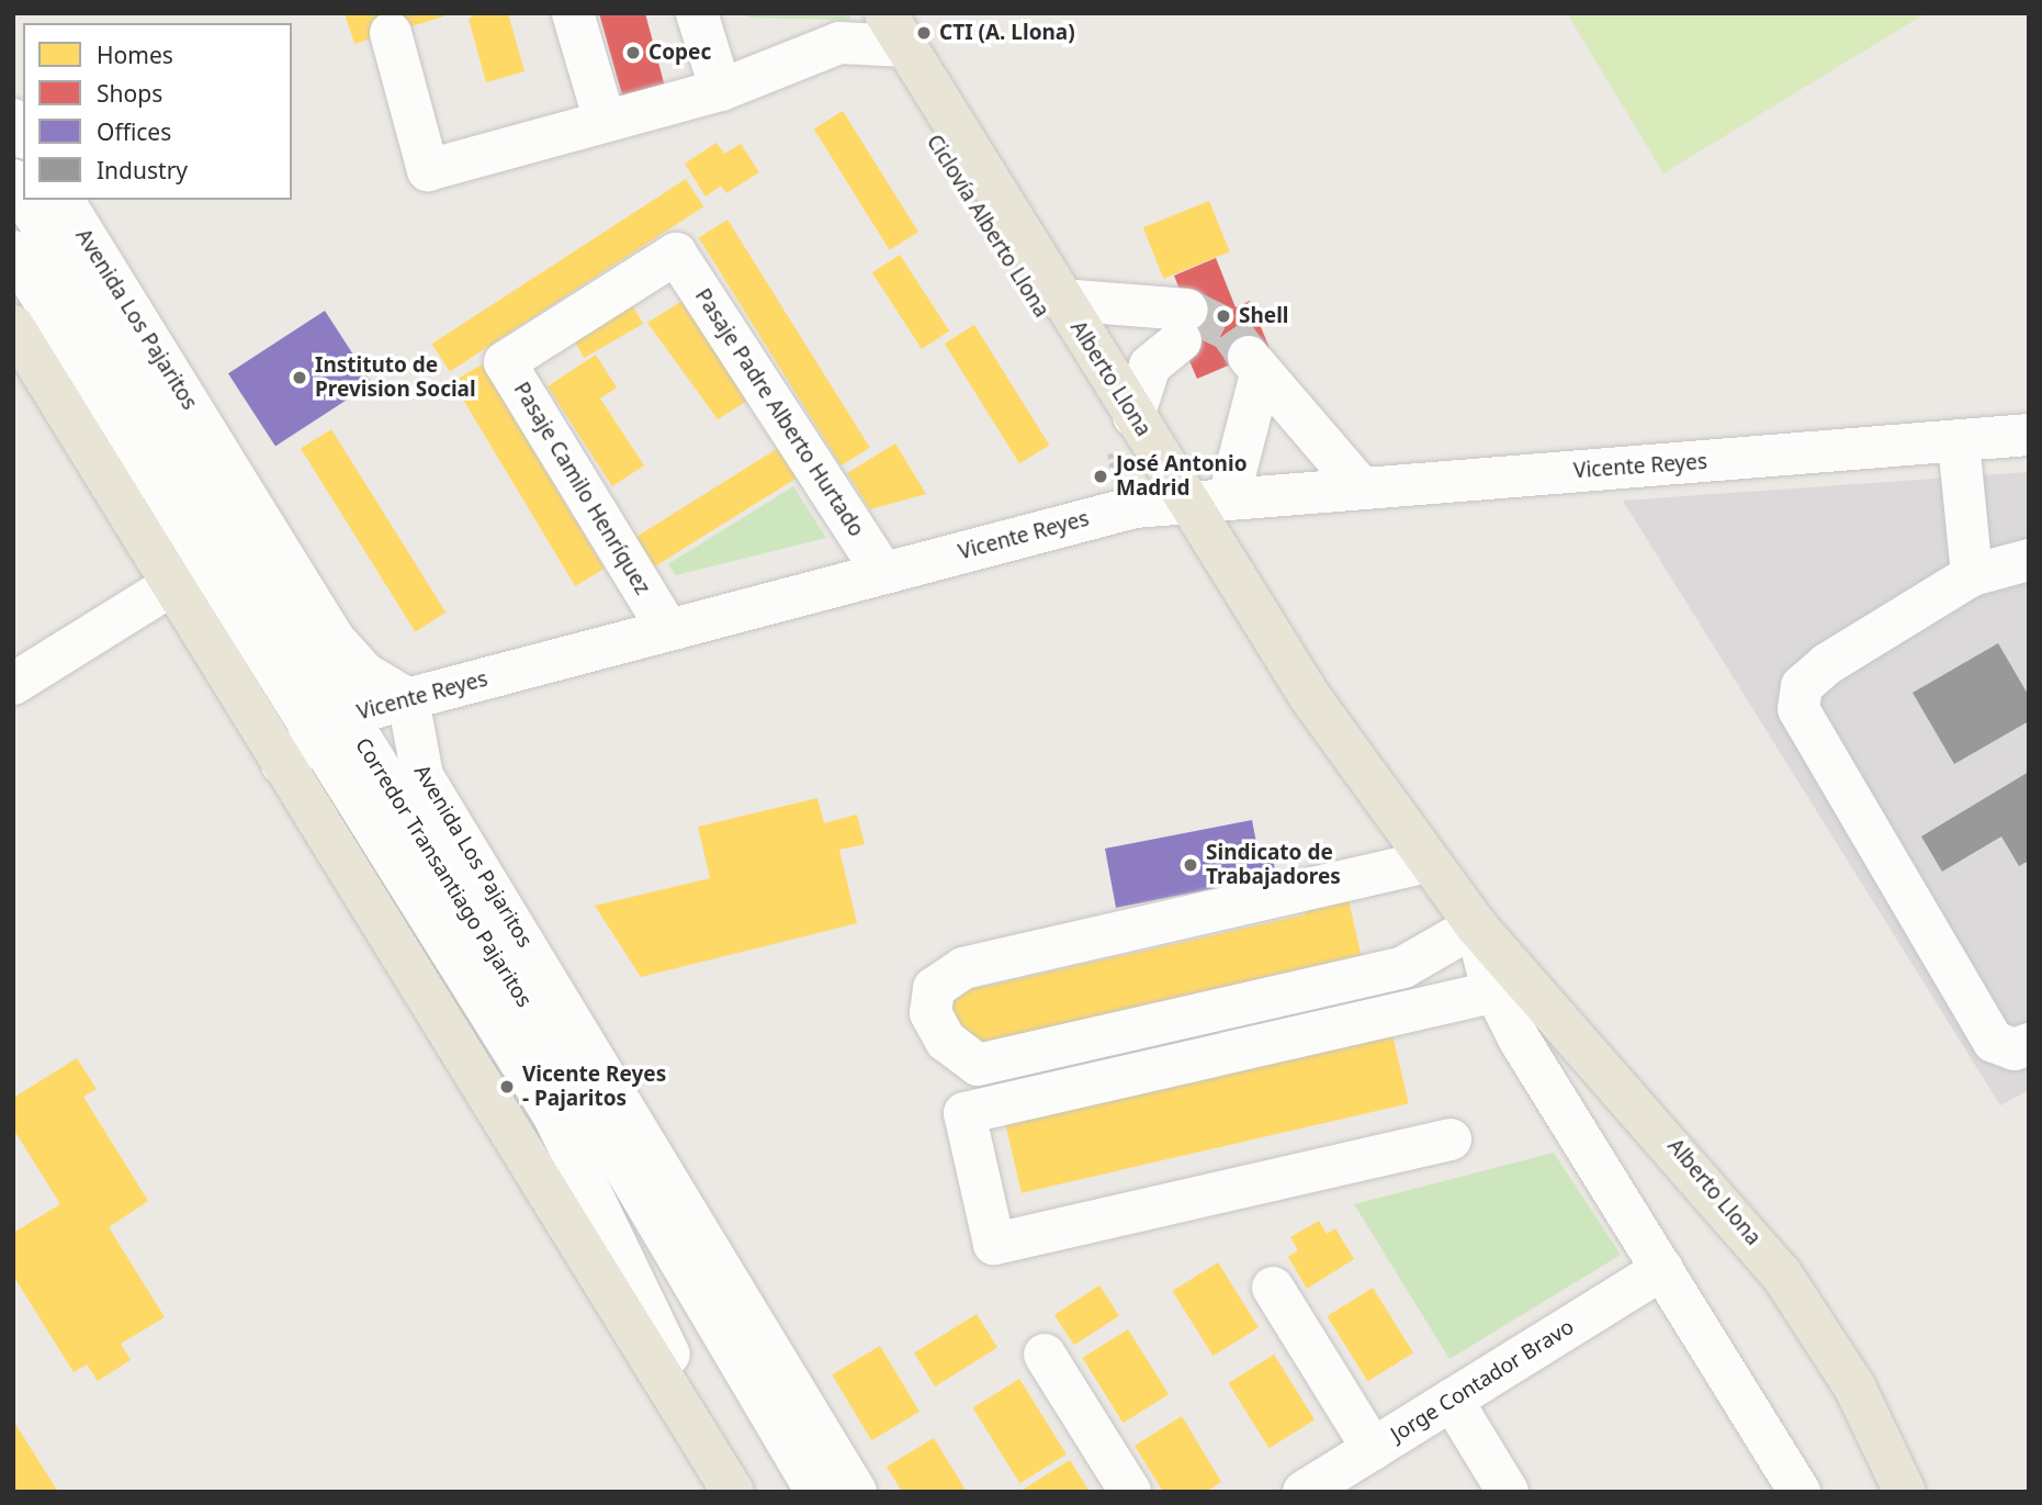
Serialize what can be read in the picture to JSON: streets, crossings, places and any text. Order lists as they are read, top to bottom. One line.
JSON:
{"streets":{"main road":["Alberto Llona"],"street":["Avenida Los Pajaritos","Pasaje Padre Alberto Hurtado","Vicente Reyes","Pasaje Camilo Henríquez","Corredor Transantiago Pajaritos","Jorge Contador Bravo"]},"crossings":[["Avenida Los Pajaritos","Vicente Reyes"],["Alberto Llona","Vicente Reyes"],["Alberto Llona","Jorge Contador Bravo"],["Pasaje Padre Alberto Hurtado","Vicente Reyes"],["Pasaje Padre Alberto Hurtado","Pasaje Camilo Henríquez"],["Vicente Reyes","Pasaje Camilo Henríquez"],["Vicente Reyes","Corredor Transantiago Pajaritos"]],"places":["CTI (A. Llona)","Copec","Shell","Instituto de Prevision Social","José Antonio Madrid","Sindicato de Trabajadores","Vicente Reyes - Pajaritos"],"legend":["Homes","Shops","Offices","Industry"]}
